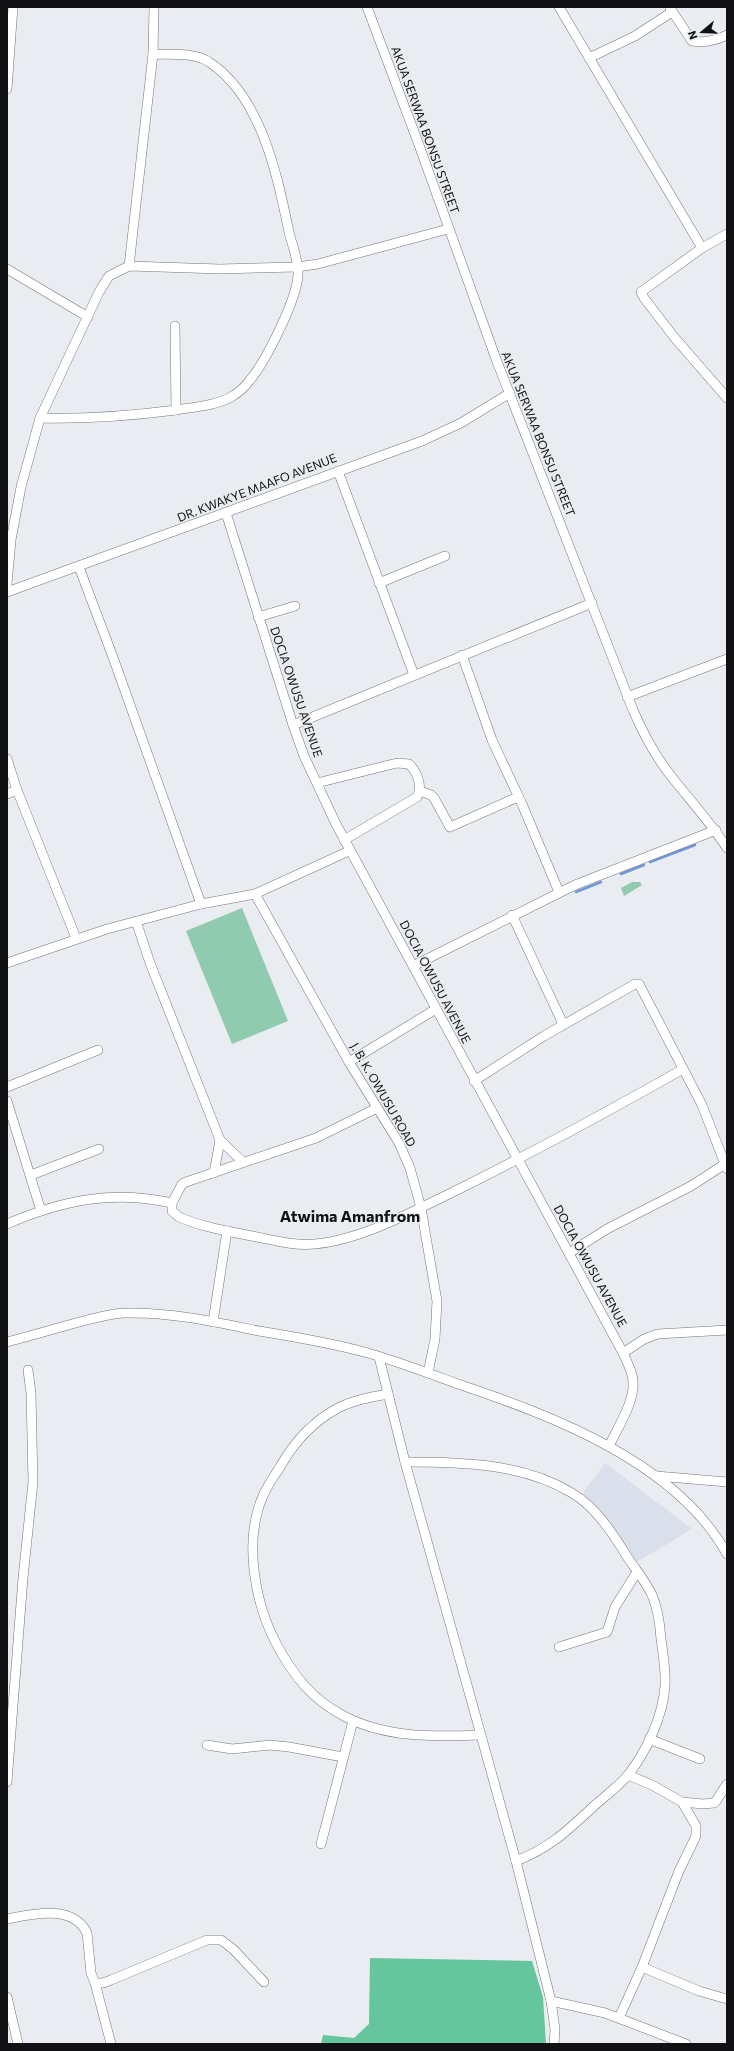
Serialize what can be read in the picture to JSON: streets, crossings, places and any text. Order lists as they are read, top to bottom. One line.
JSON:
{"streets":{"street":["AKUA SERWAA BONSU STREET","DR. KWAKYE MAAFO AVENUE","DOCIA OWUSU AVENUE","J. B. K. OWUSU ROAD"]},"crossings":[["AKUA SERWAA BONSU STREET","DR. KWAKYE MAAFO AVENUE"],["DR. KWAKYE MAAFO AVENUE","DOCIA OWUSU AVENUE"]],"districts":["Atwima Amanfrom"],"north":"left"}
